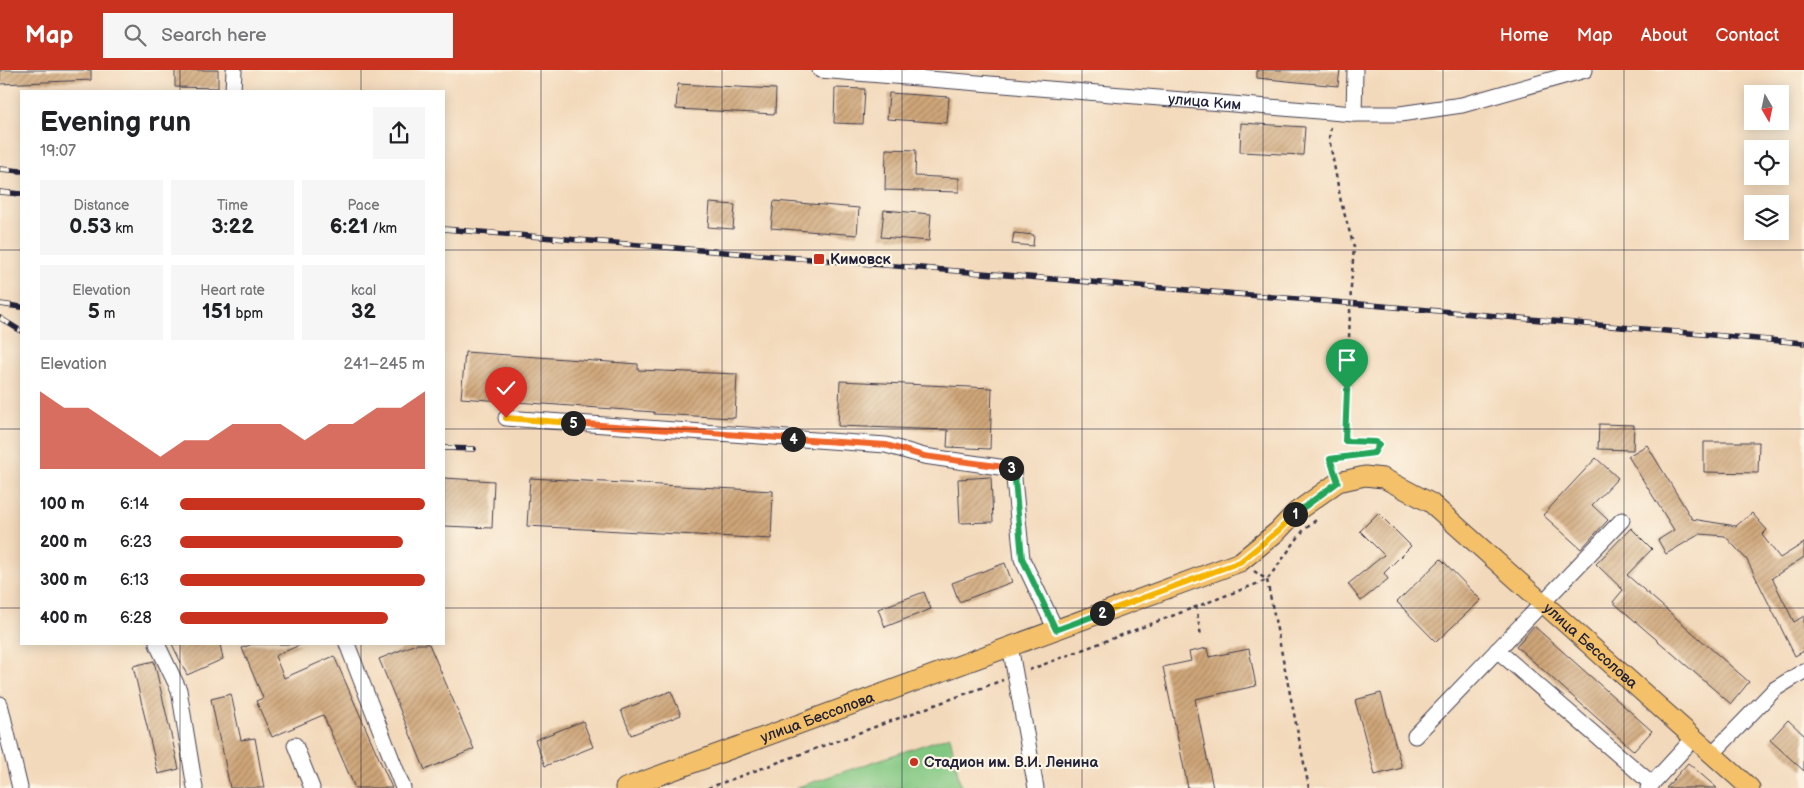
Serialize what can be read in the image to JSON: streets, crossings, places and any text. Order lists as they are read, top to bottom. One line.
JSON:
{"streets":{"main road":["улица Бессолова"],"street":["улица Ким"]},"places":{"transit":["Кимовск"],"other":["Стадион им. В.И. Ленина"]},"north":"bottom","page":{"header":"Map","search":"Search here","nav":["Home","Map","About","Contact"],"heading":["Evening run","19:07"],"stats":[["Distance","0.53 km"],["Time","3:22"],["Pace","6:21 /km"],["Elevation","5 m"],["Heart rate","151 bpm"],["kcal","32"]],"chart":["Elevation","241–245 m"],"pins":["5","4","3","1","2"],"list":[{"name":"100 m","note":"6:14"},{"name":"200 m","note":"6:23"},{"name":"300 m","note":"6:13"},{"name":"400 m","note":"6:28"}]}}
